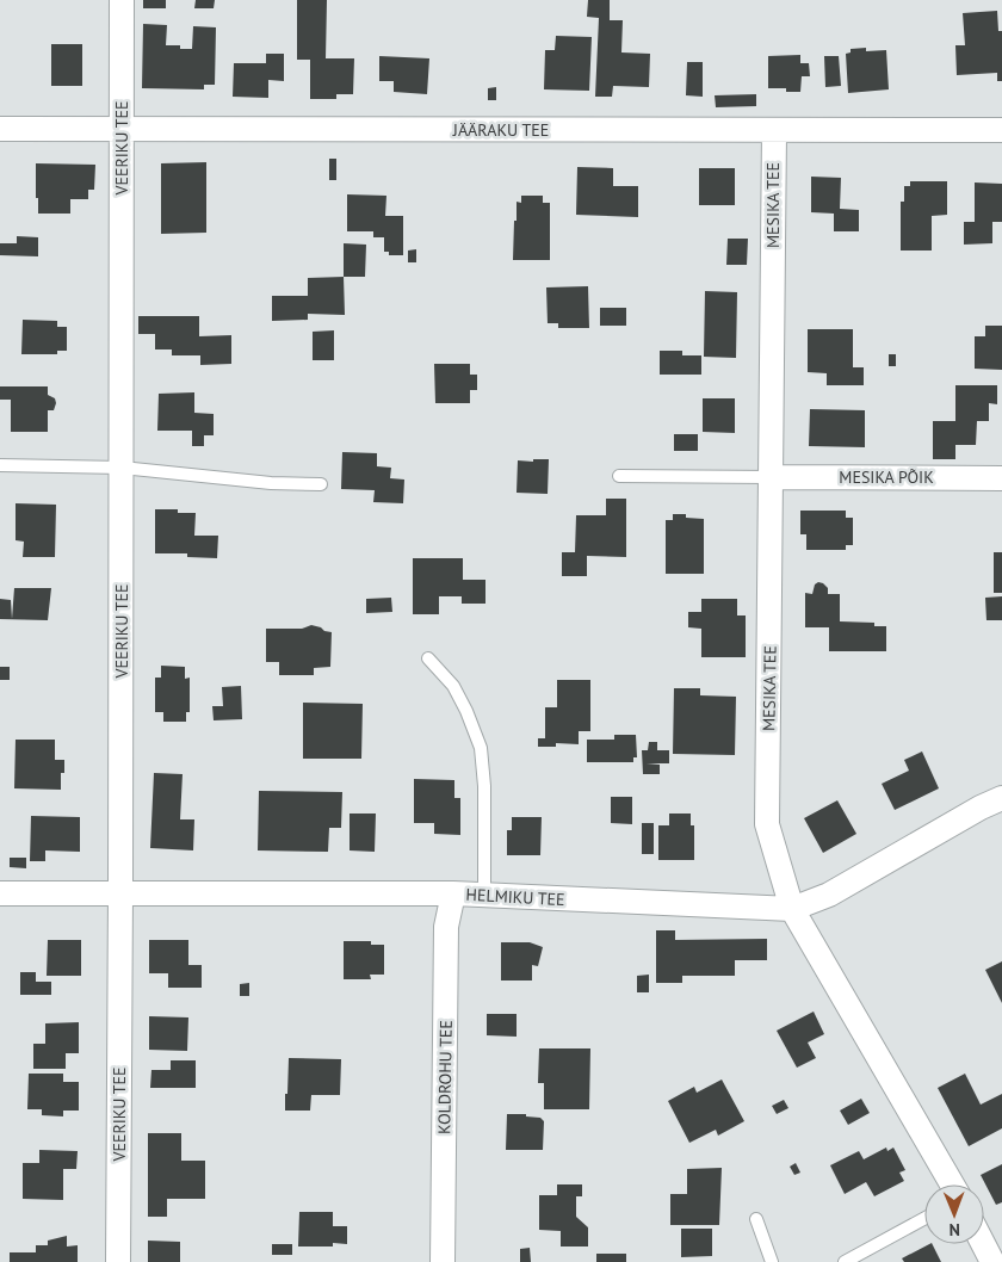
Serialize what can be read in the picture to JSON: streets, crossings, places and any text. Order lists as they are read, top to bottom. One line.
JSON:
{"streets":{"street":["JÄÄRAKU TEE","VEERIKU TEE","MESIKA TEE","MESIKA PÕIK","HELMIKU TEE","KOLDROHU TEE"]},"crossings":[["JÄÄRAKU TEE","VEERIKU TEE"],["JÄÄRAKU TEE","MESIKA TEE"],["VEERIKU TEE","HELMIKU TEE"],["MESIKA TEE","MESIKA PÕIK"],["MESIKA TEE","HELMIKU TEE"],["HELMIKU TEE","KOLDROHU TEE"]],"north":"bottom"}
